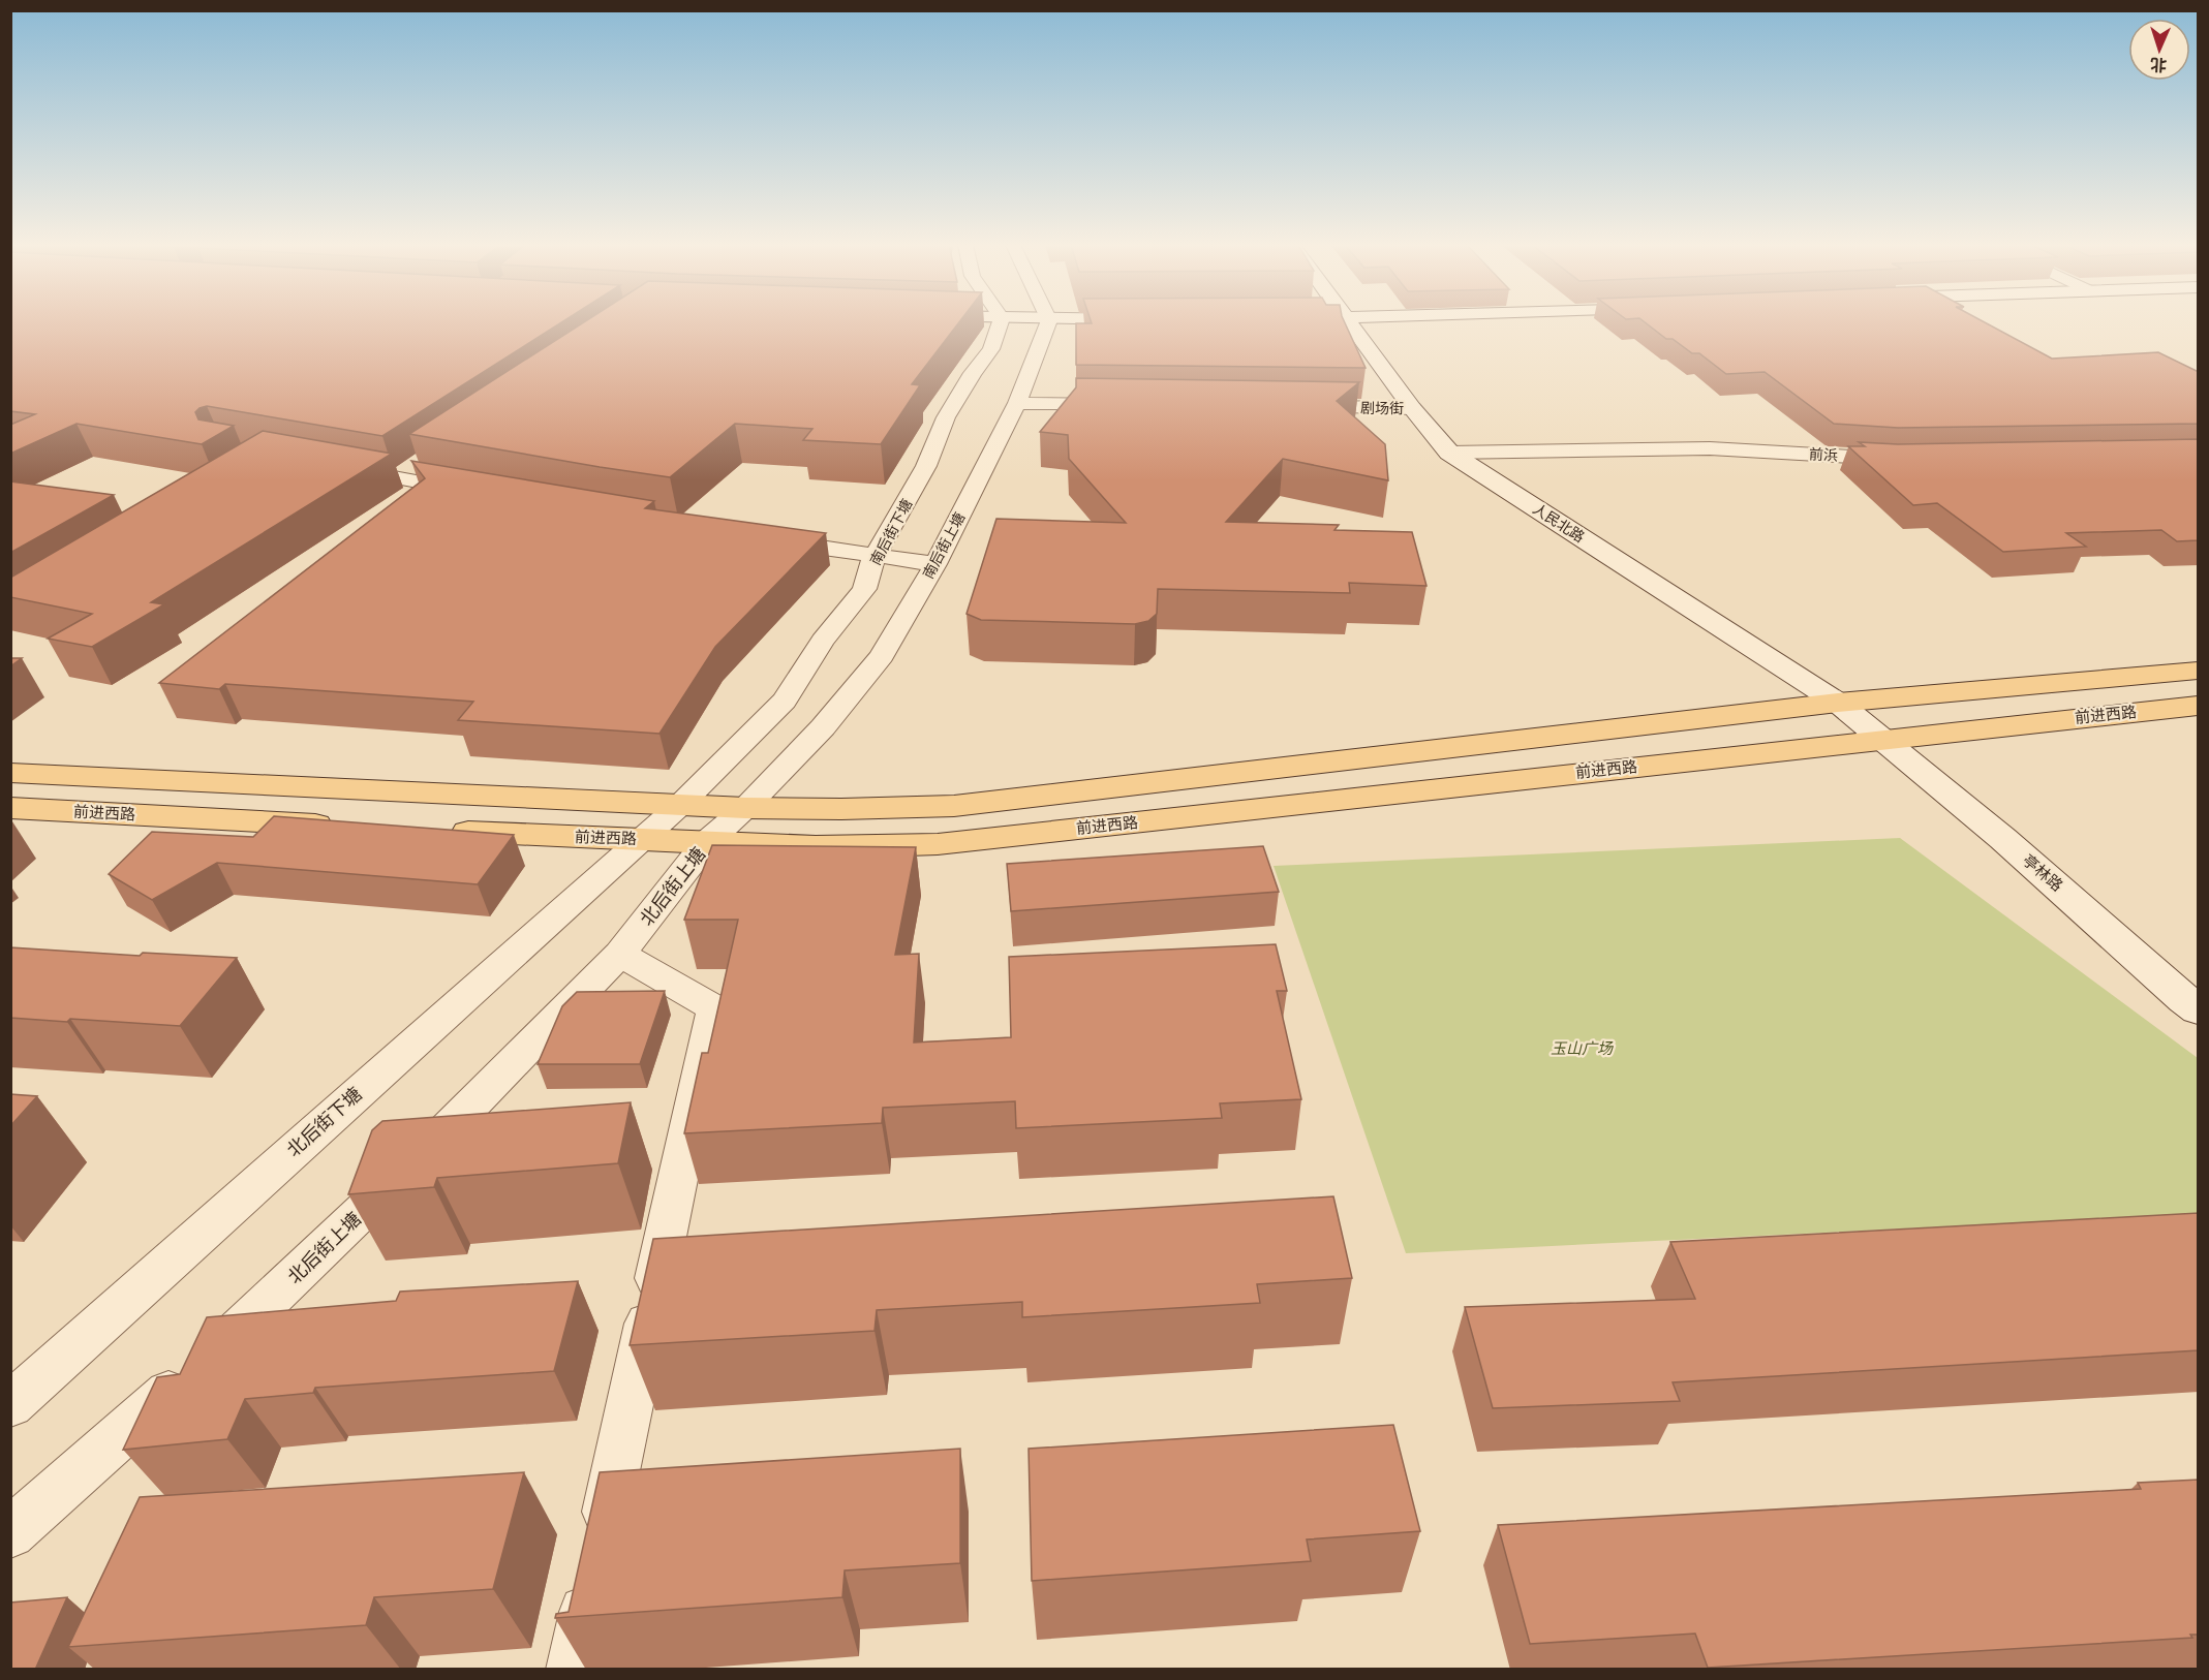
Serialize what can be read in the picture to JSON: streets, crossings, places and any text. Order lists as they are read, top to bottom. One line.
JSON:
{"streets":{"main road":["人民北路","前进西路","亭林路"],"street":["剧场街","前浜","南后街下塘","南后街上塘","北后街上塘","北后街下塘"]},"crossings":[["剧场街","人民北路"],["前浜","人民北路"],["人民北路","前进西路"],["人民北路","亭林路"],["南后街下塘","前进西路"],["南后街下塘","北后街下塘"],["南后街上塘","北后街上塘"],["前进西路","亭林路"],["前进西路","北后街上塘"],["前进西路","北后街下塘"]],"parks":["玉山广场"],"north":"bottom"}
